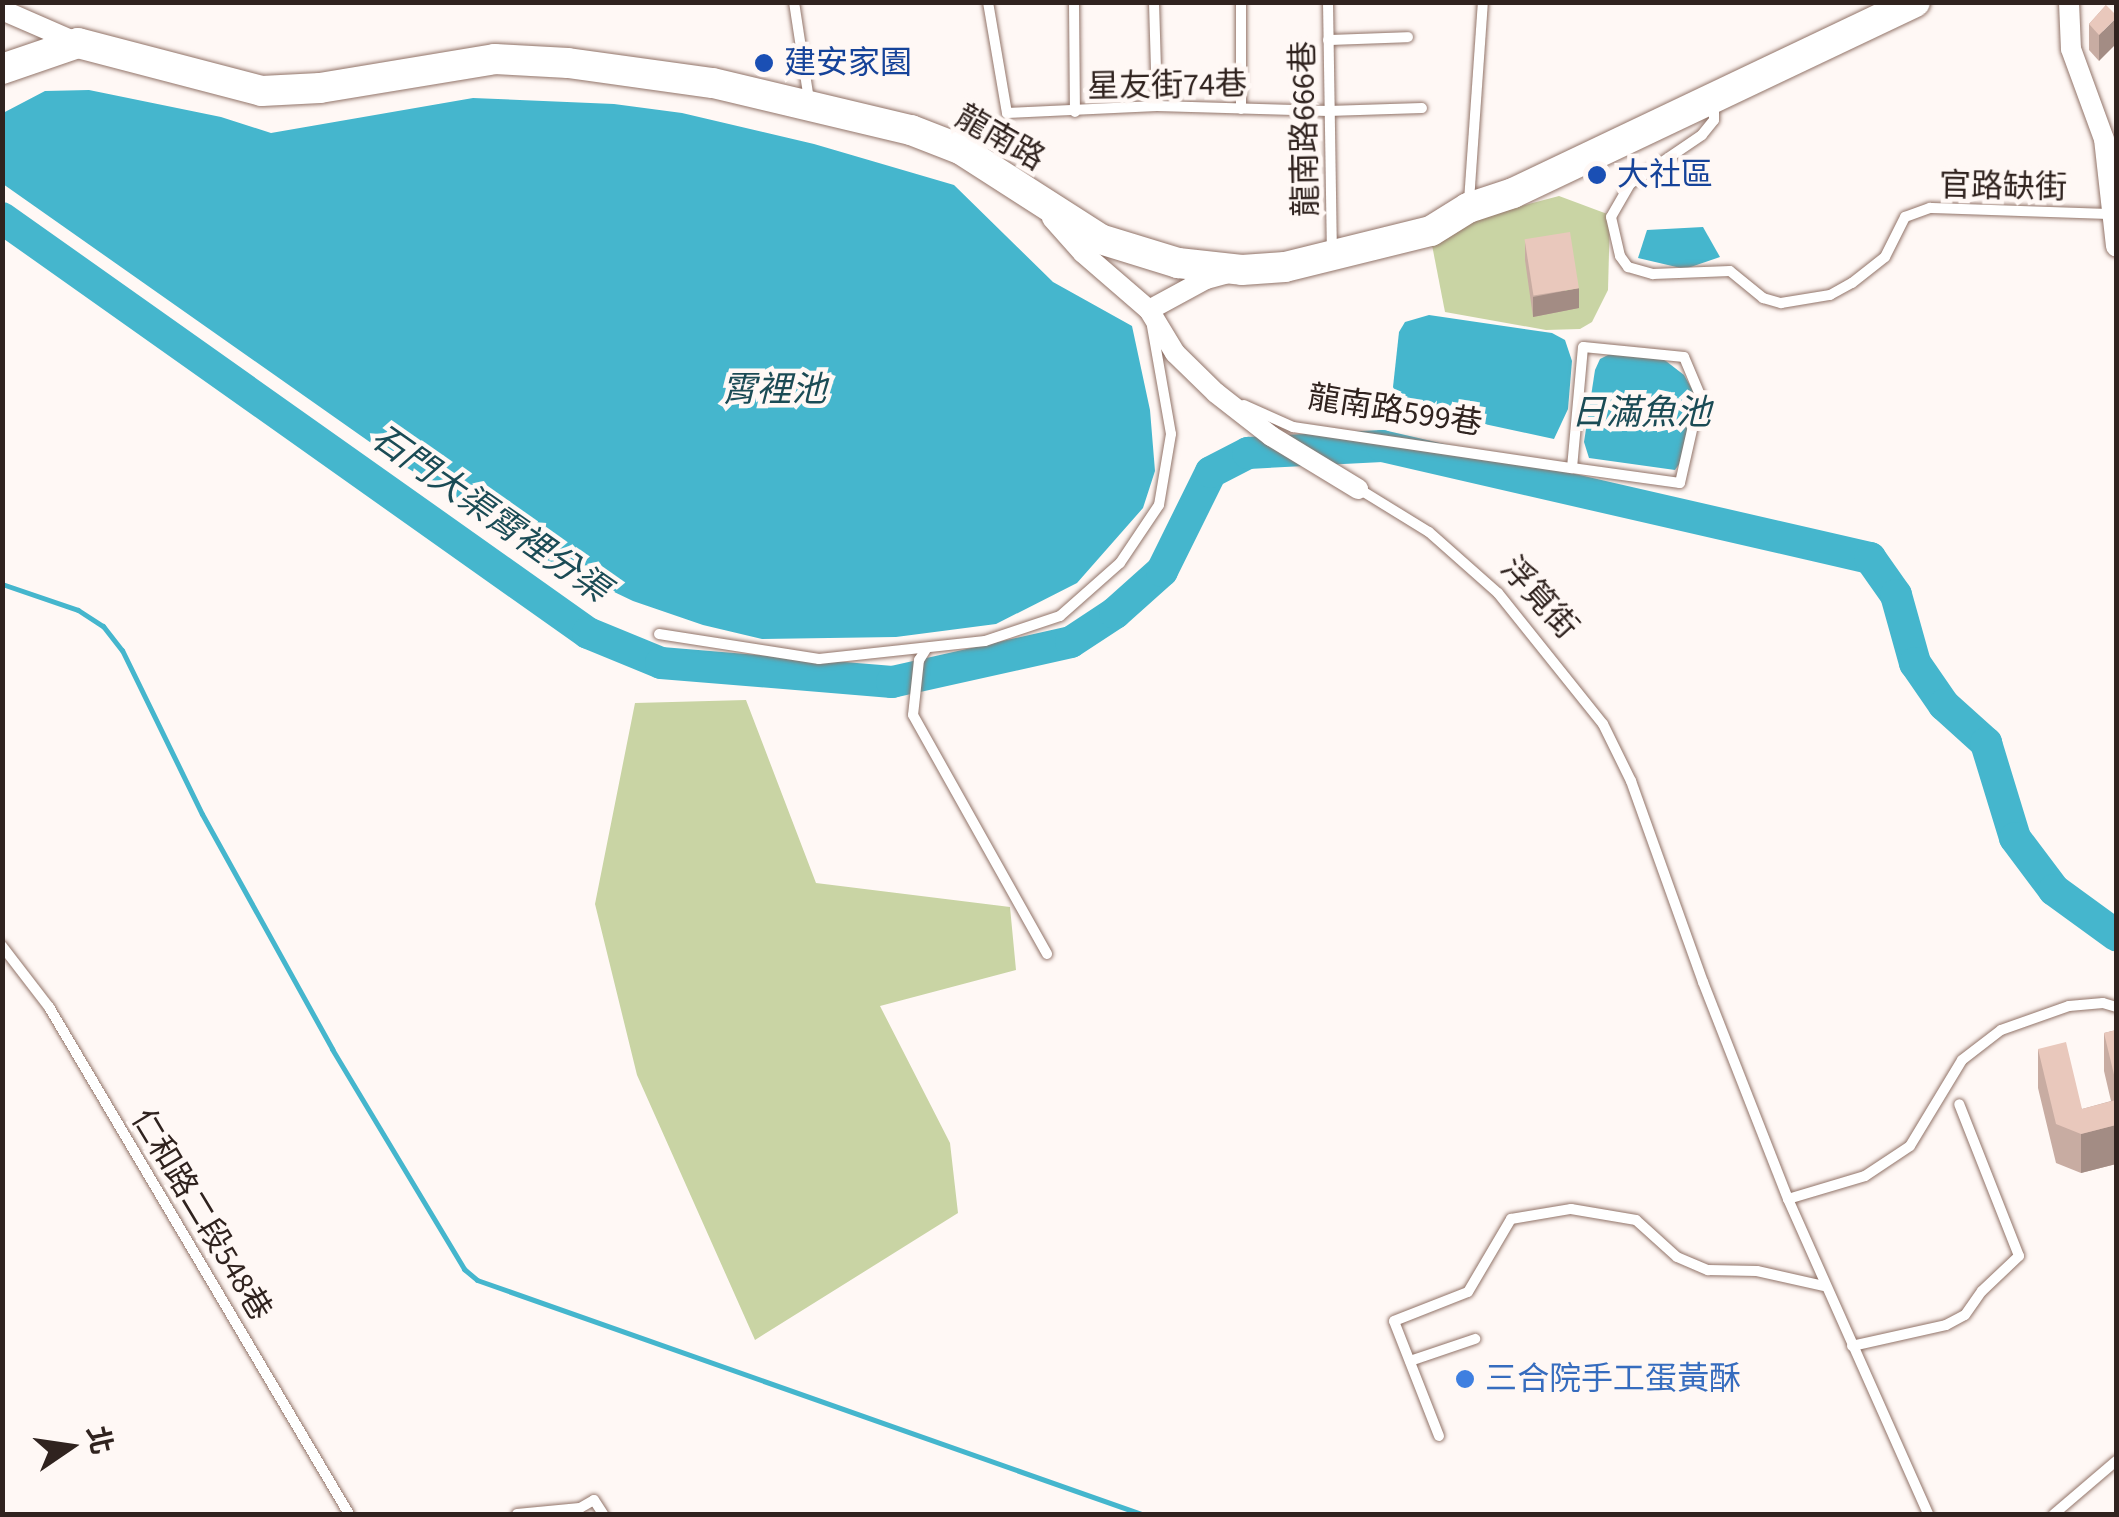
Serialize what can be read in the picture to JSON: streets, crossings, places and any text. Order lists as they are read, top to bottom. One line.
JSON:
{"streets":{"main road":["龍南路"],"street":["浮筧街"],"lane":["星友街74巷","龍南路666巷","官路缺街","龍南路599巷","仁和路二段548巷"]},"crossings":[["星友街74巷","龍南路666巷"],["龍南路666巷","龍南路"],["龍南路","官路缺街"],["龍南路","浮筧街"],["龍南路599巷","浮筧街"]],"water":["霄裡池","日滿魚池","石門大渠霄裡分渠"],"places":["建安家園","大社區","三合院手工蛋黃酥"],"north":"right"}
